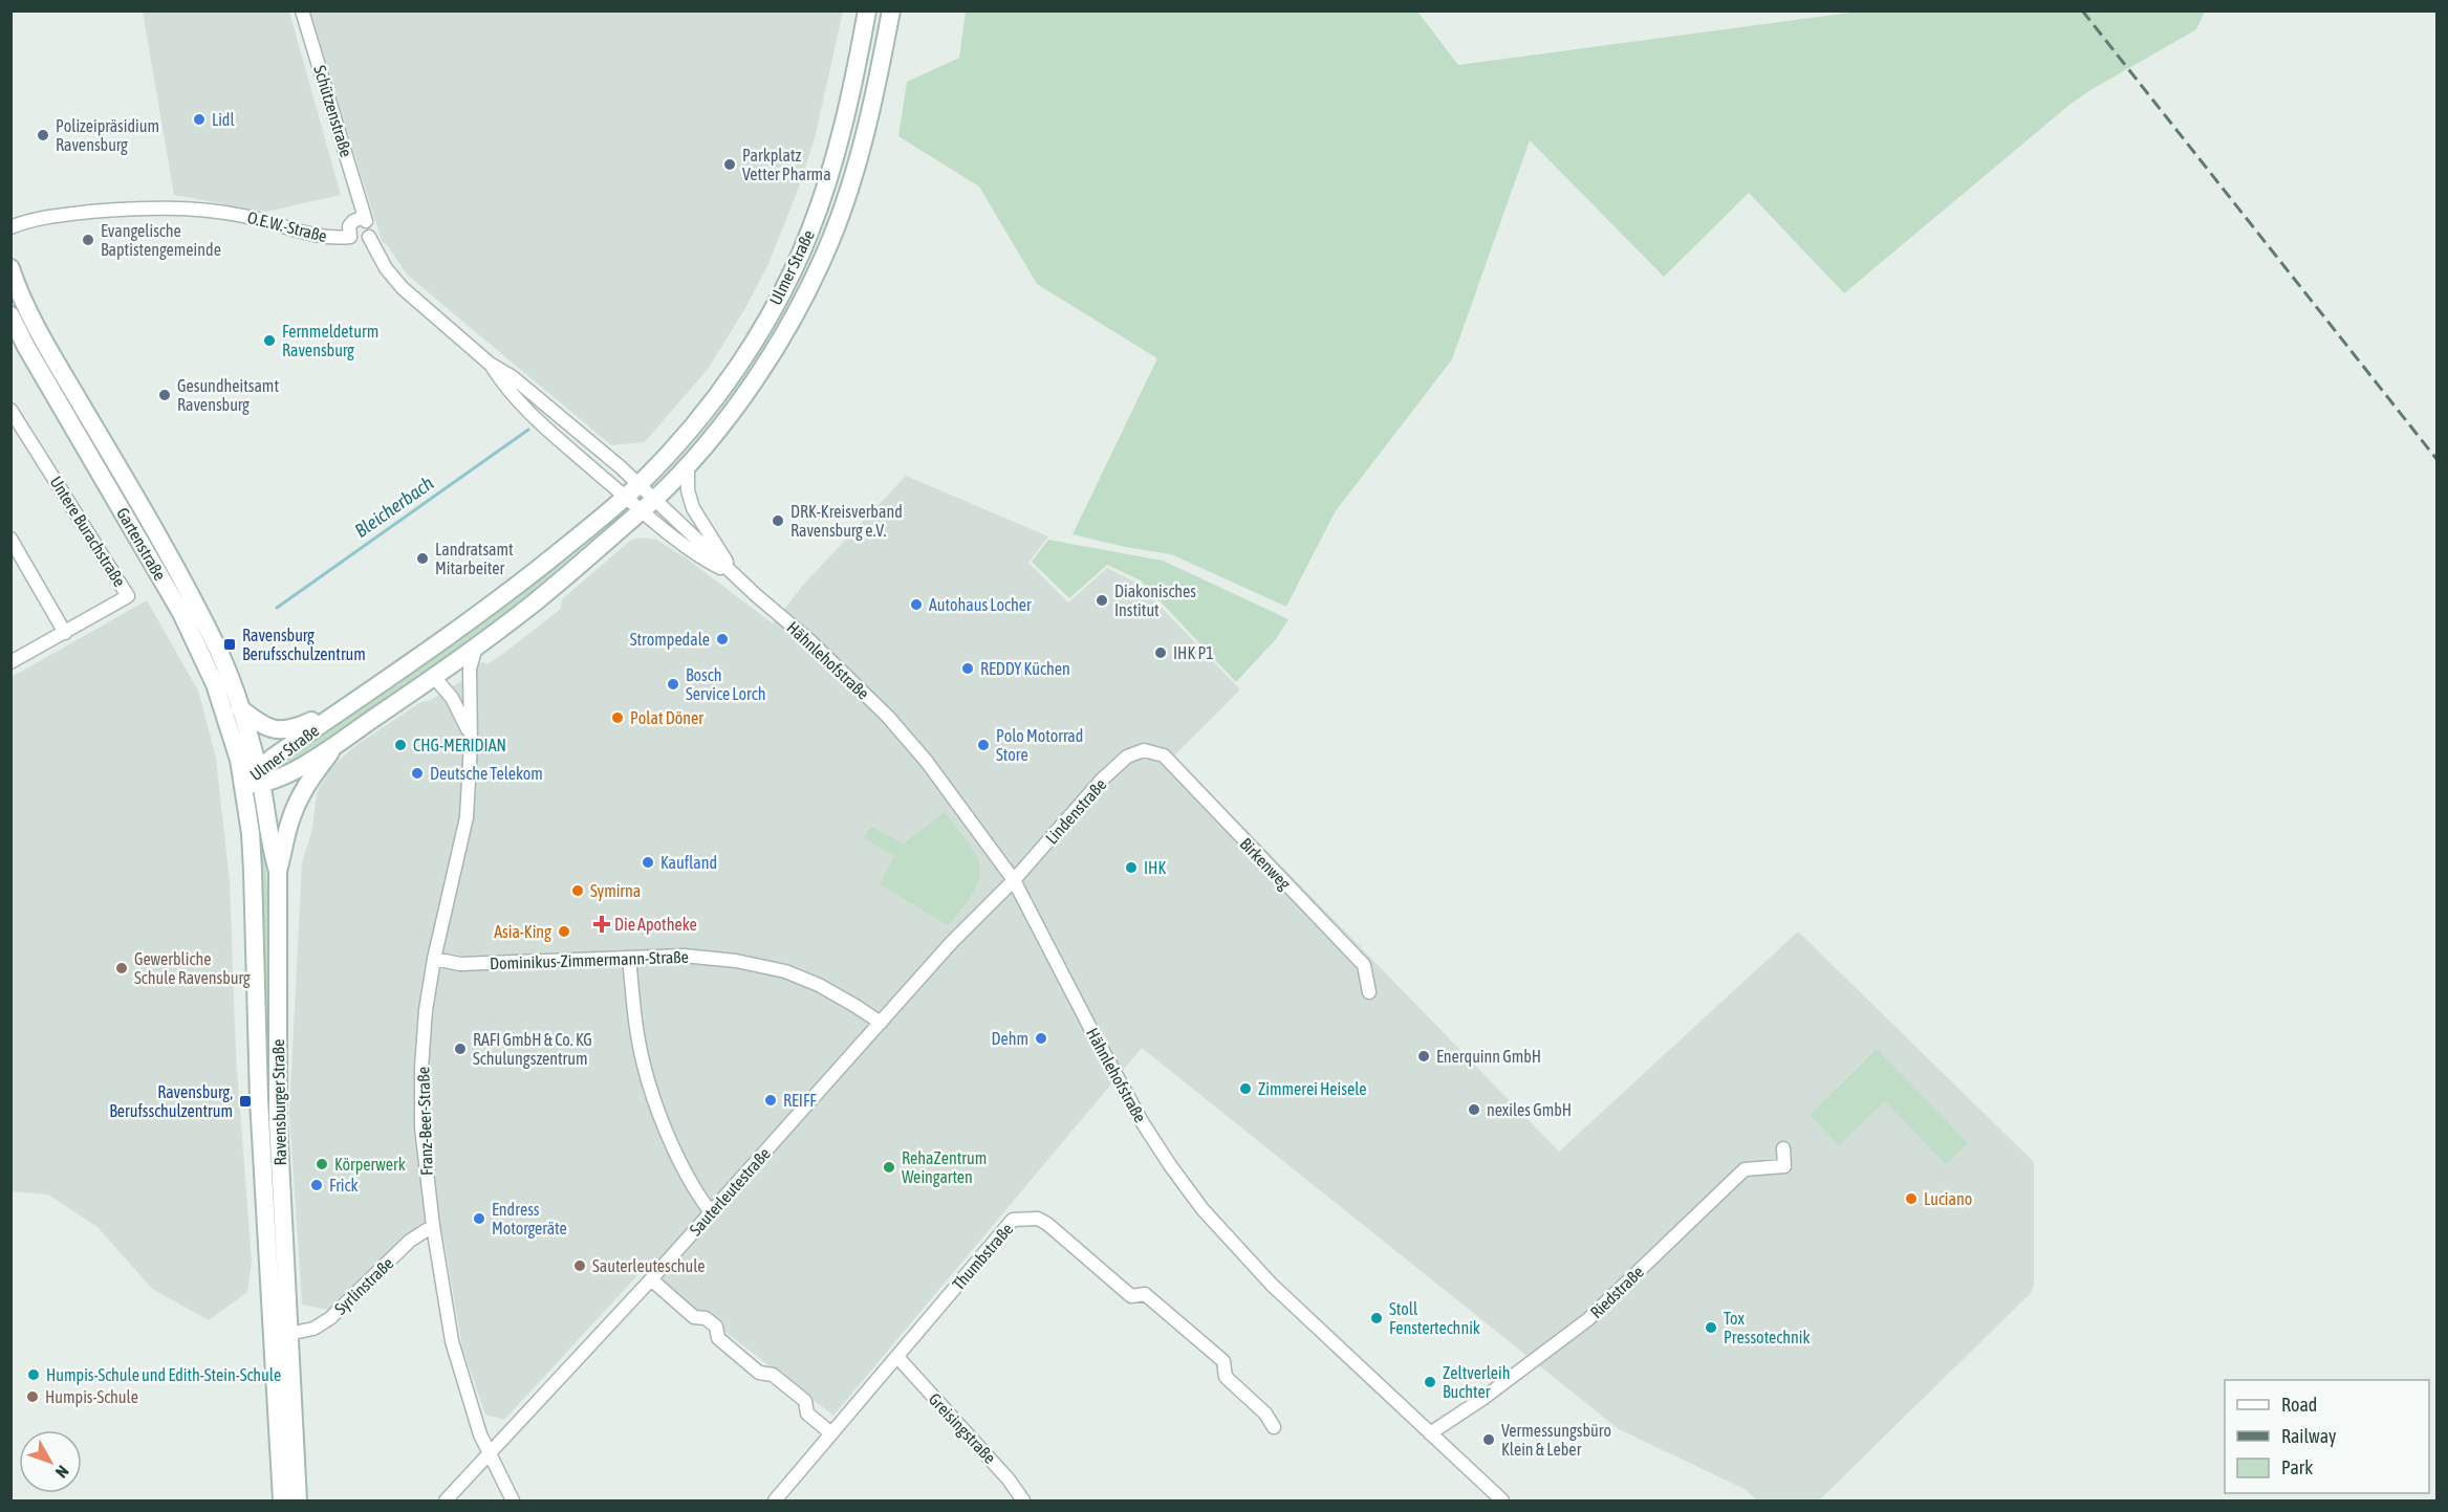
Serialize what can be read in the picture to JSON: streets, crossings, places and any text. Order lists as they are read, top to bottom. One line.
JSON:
{"streets":{"main road":["Ulmer Straße","Gartenstraße","Ravensburger Straße"],"street":["Schützenstraße","O.E.W.-Straße","Untere Burachstraße","Hähnlehofstraße","Lindenstraße","Birkenweg","Dominikus-Zimmermann-Straße","Franz-Beer-Straße","Sauterleutestraße","Thumbstraße","Syrlinstraße","Riedstraße","Greisingstraße"]},"crossings":[["Schützenstraße","O.E.W.-Straße"],["Ulmer Straße","Gartenstraße"],["Ulmer Straße","Ravensburger Straße"],["Ulmer Straße","Franz-Beer-Straße"],["Gartenstraße","Ravensburger Straße"],["Hähnlehofstraße","Lindenstraße"],["Hähnlehofstraße","Sauterleutestraße"],["Hähnlehofstraße","Riedstraße"],["Lindenstraße","Birkenweg"],["Lindenstraße","Sauterleutestraße"],["Dominikus-Zimmermann-Straße","Franz-Beer-Straße"],["Dominikus-Zimmermann-Straße","Sauterleutestraße"],["Ravensburger Straße","Syrlinstraße"],["Franz-Beer-Straße","Sauterleutestraße"],["Franz-Beer-Straße","Syrlinstraße"],["Thumbstraße","Greisingstraße"]],"water":["Bleicherbach"],"places":{"other":["Lidl","Polizeipräsidium Ravensburg","Parkplatz Vetter Pharma","Evangelische Baptistengemeinde","Fernmeldeturm Ravensburg","Gesundheitsamt Ravensburg","DRK-Kreisverband Ravensburg e.V.","Landratsamt Mitarbeiter","Diakonisches Institut","Autohaus Locher","Strompedale","IHK P1","REDDY Küchen","Bosch Service Lorch","Polat Döner","CHG-MERIDIAN","Polo Motorrad Store","Deutsche Telekom","Kaufland","IHK","Symirna","Asia-King","Gewerbliche Schule Ravensburg","Dehm","RAFI GmbH & Co. KG Schulungszentrum","Enerquinn GmbH","Zimmerei Heisele","REIFF","nexiles GmbH","Körperwerk","RehaZentrum Weingarten","Frick","Luciano","Endress Motorgeräte","Sauterleuteschule","Stoll Fenstertechnik","Tox Pressotechnik","Humpis-Schule und Edith-Stein-Schule","Zeltverleih Buchter","Humpis-Schule","Vermessungsbüro Klein & Leber"],"transit":["Ravensburg Berufsschulzentrum","Ravensburg, Berufsschulzentrum"],"health":["Die Apotheke"]},"legend":["Road","Railway","Park"],"north":"bottom right"}
